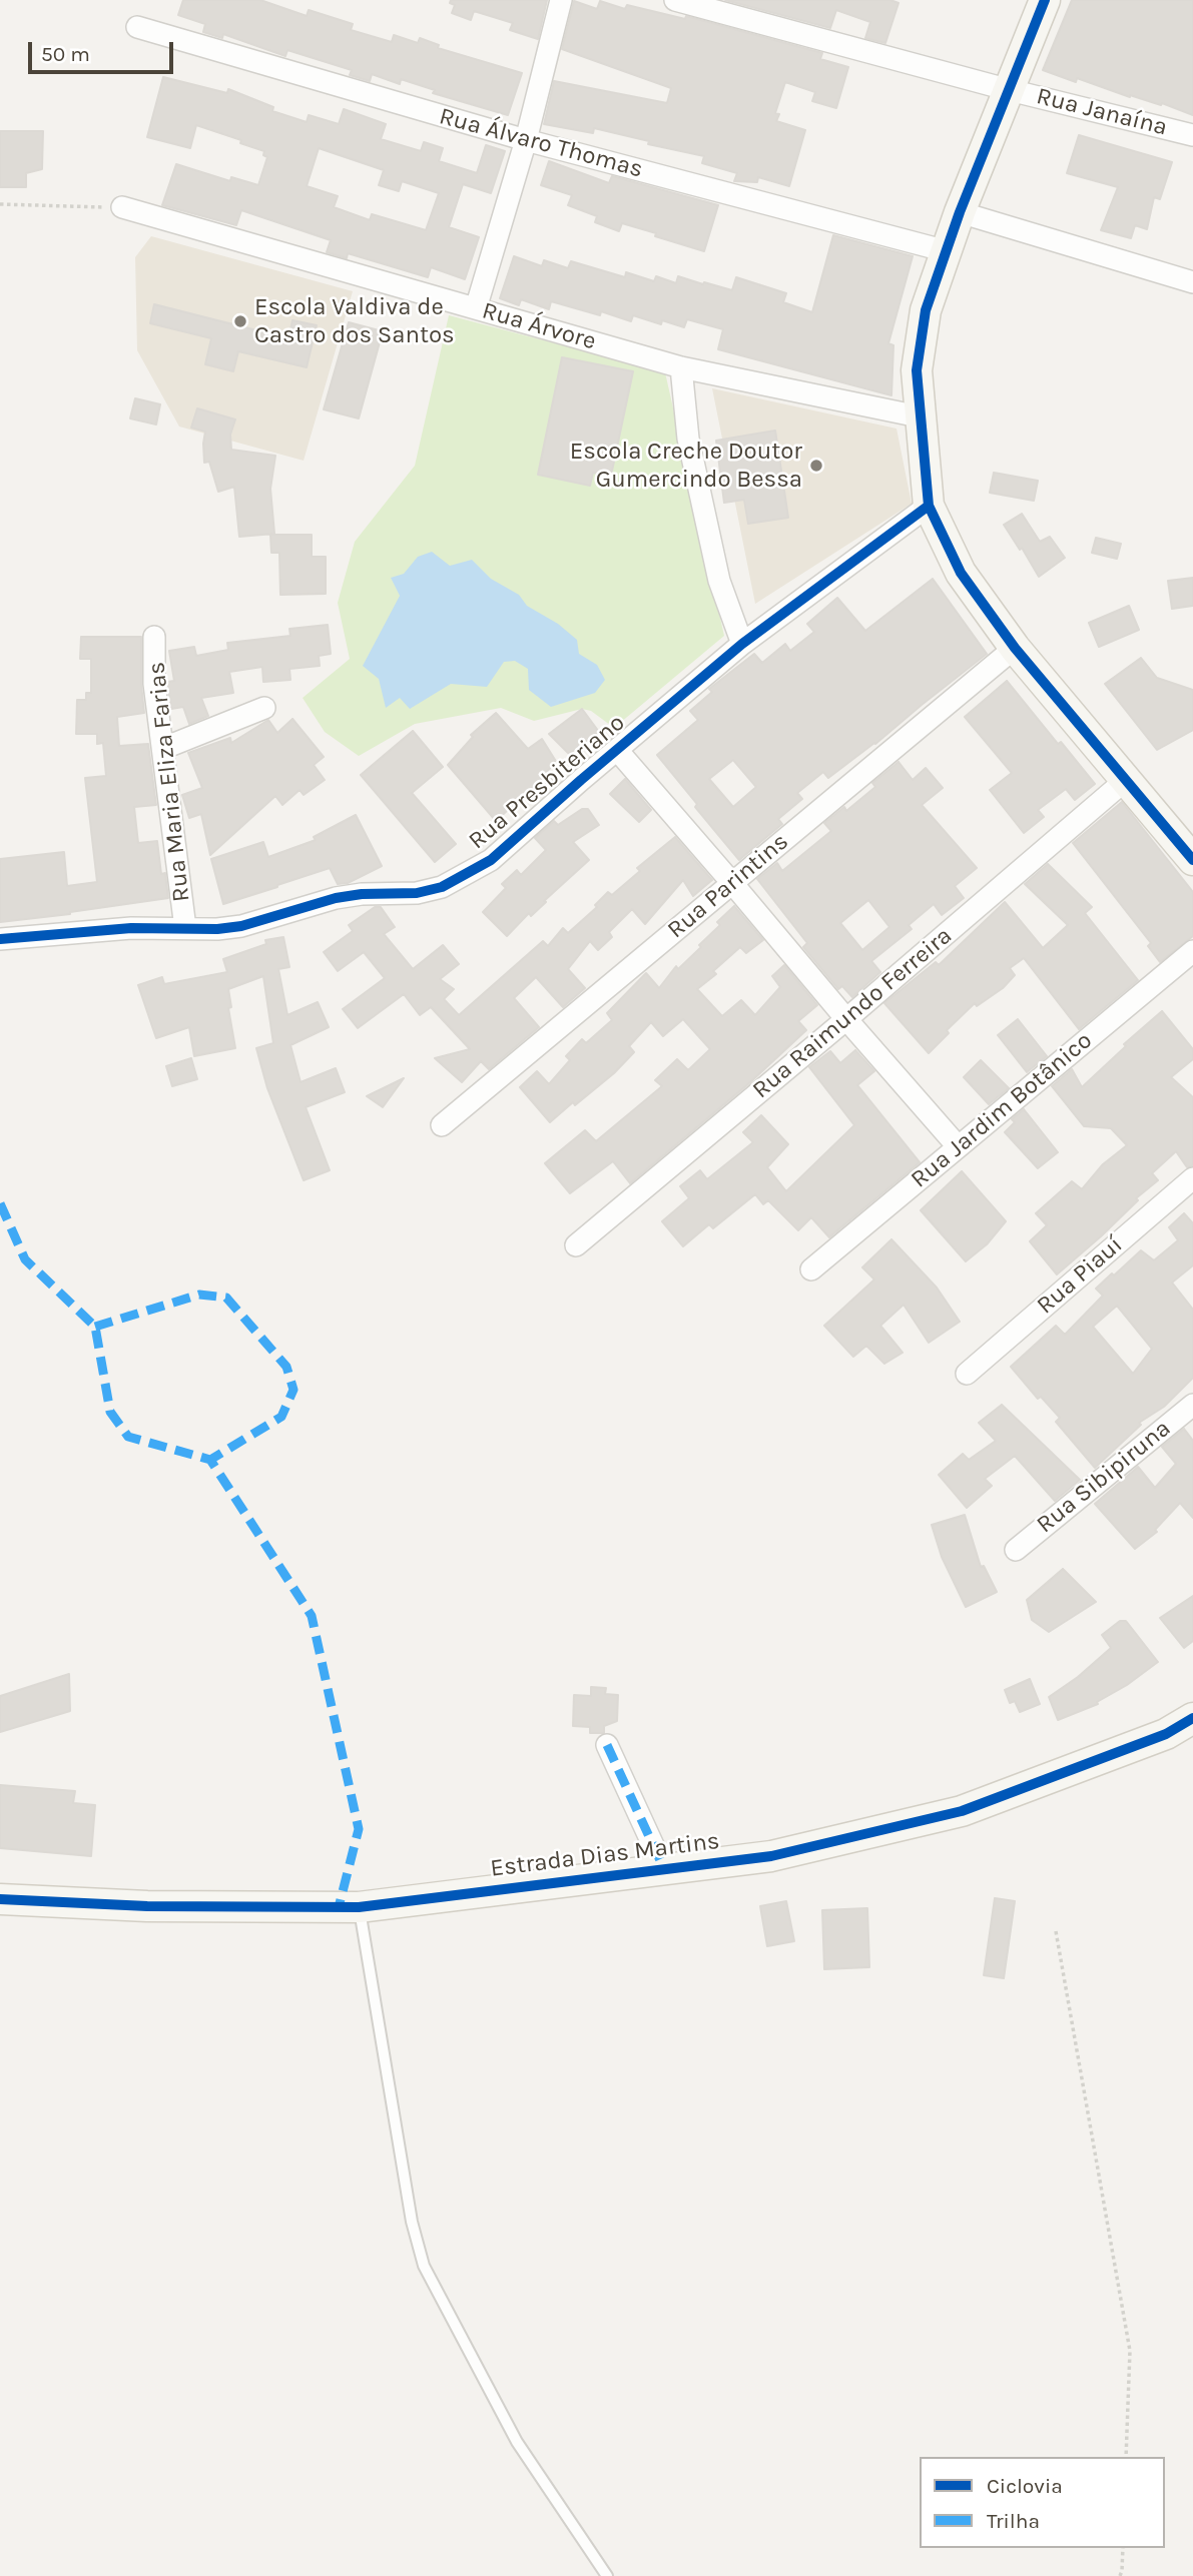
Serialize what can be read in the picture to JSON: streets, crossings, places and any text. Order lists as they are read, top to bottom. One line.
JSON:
{"streets":{"street":["Rua Janaína","Rua Álvaro Thomas","Rua Árvore","Rua Maria Eliza Farias","Rua Presbiteriano","Rua Parintins","Rua Raimundo Ferreira","Rua Jardim Botânico","Rua Piauí","Rua Sibipiruna","Estrada Dias Martins"]},"crossings":[["Rua Maria Eliza Farias","Rua Presbiteriano"]],"places":["Escola Valdiva de Castro dos Santos","Escola Creche Doutor Gumercindo Bessa"],"legend":["Ciclovia","Trilha"],"scale_bar":"50 m"}
